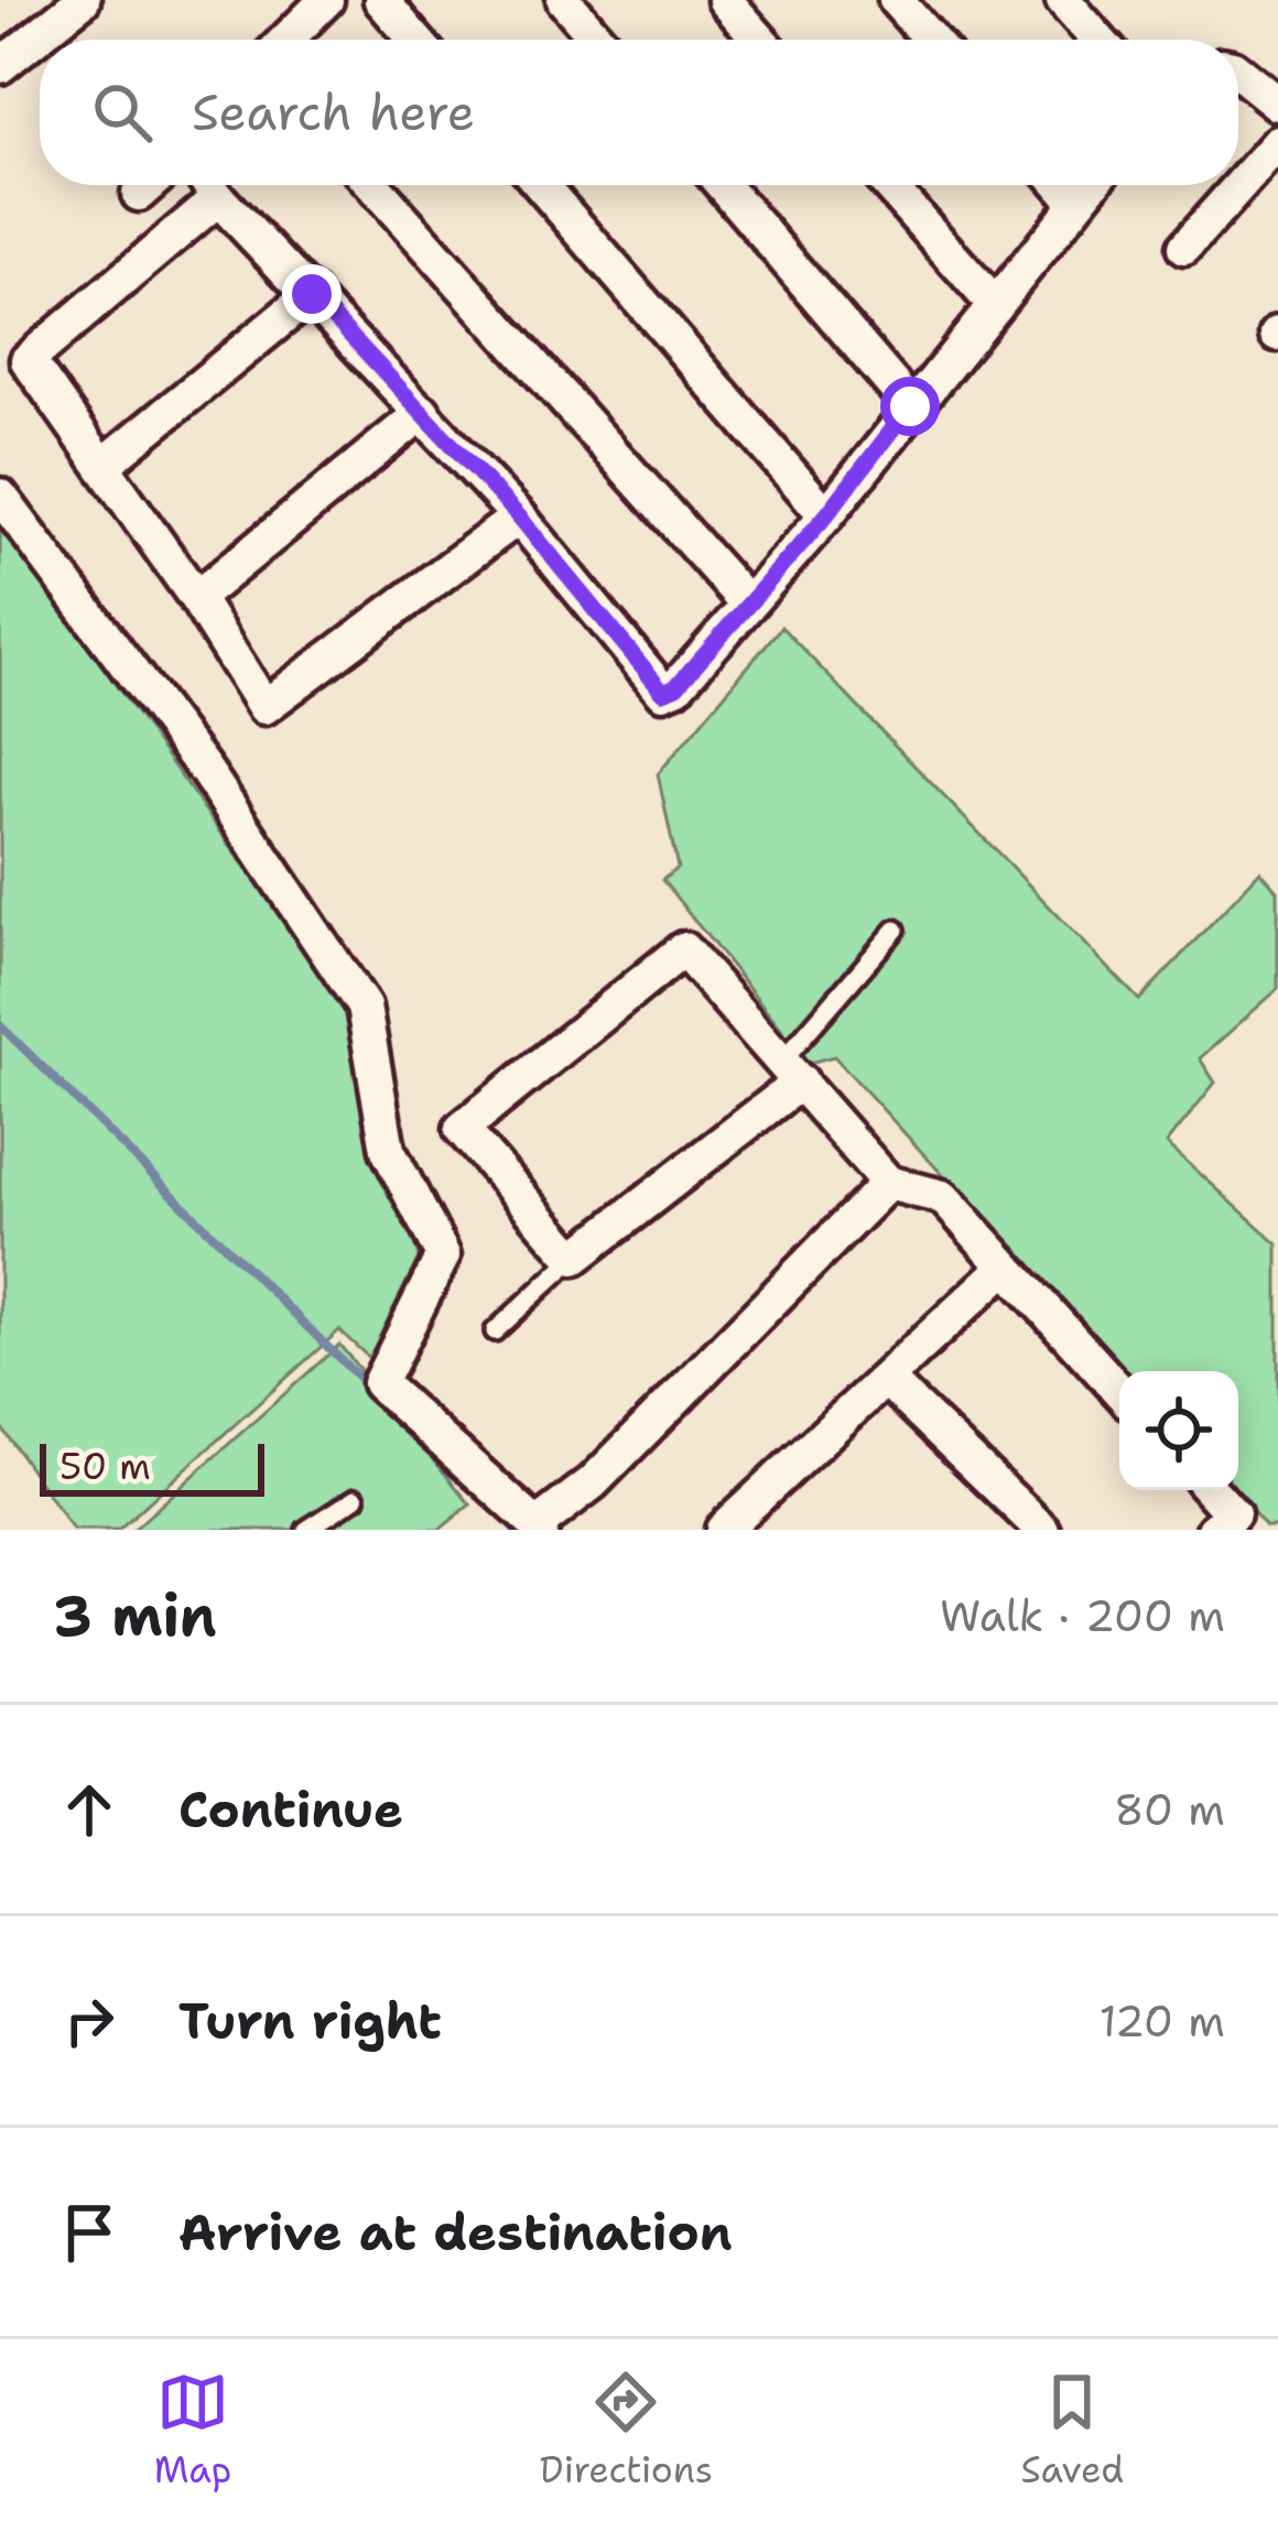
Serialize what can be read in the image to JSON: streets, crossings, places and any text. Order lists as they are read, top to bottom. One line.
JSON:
{"scale_bar":"50 m","page":{"search":"Search here","scale":"50 m","heading":["3 min","Walk · 200 m"],"list":[["Continue","80 m"],["Turn right","120 m"],"Arrive at destination"],"nav":["Map","Directions","Saved"]}}
